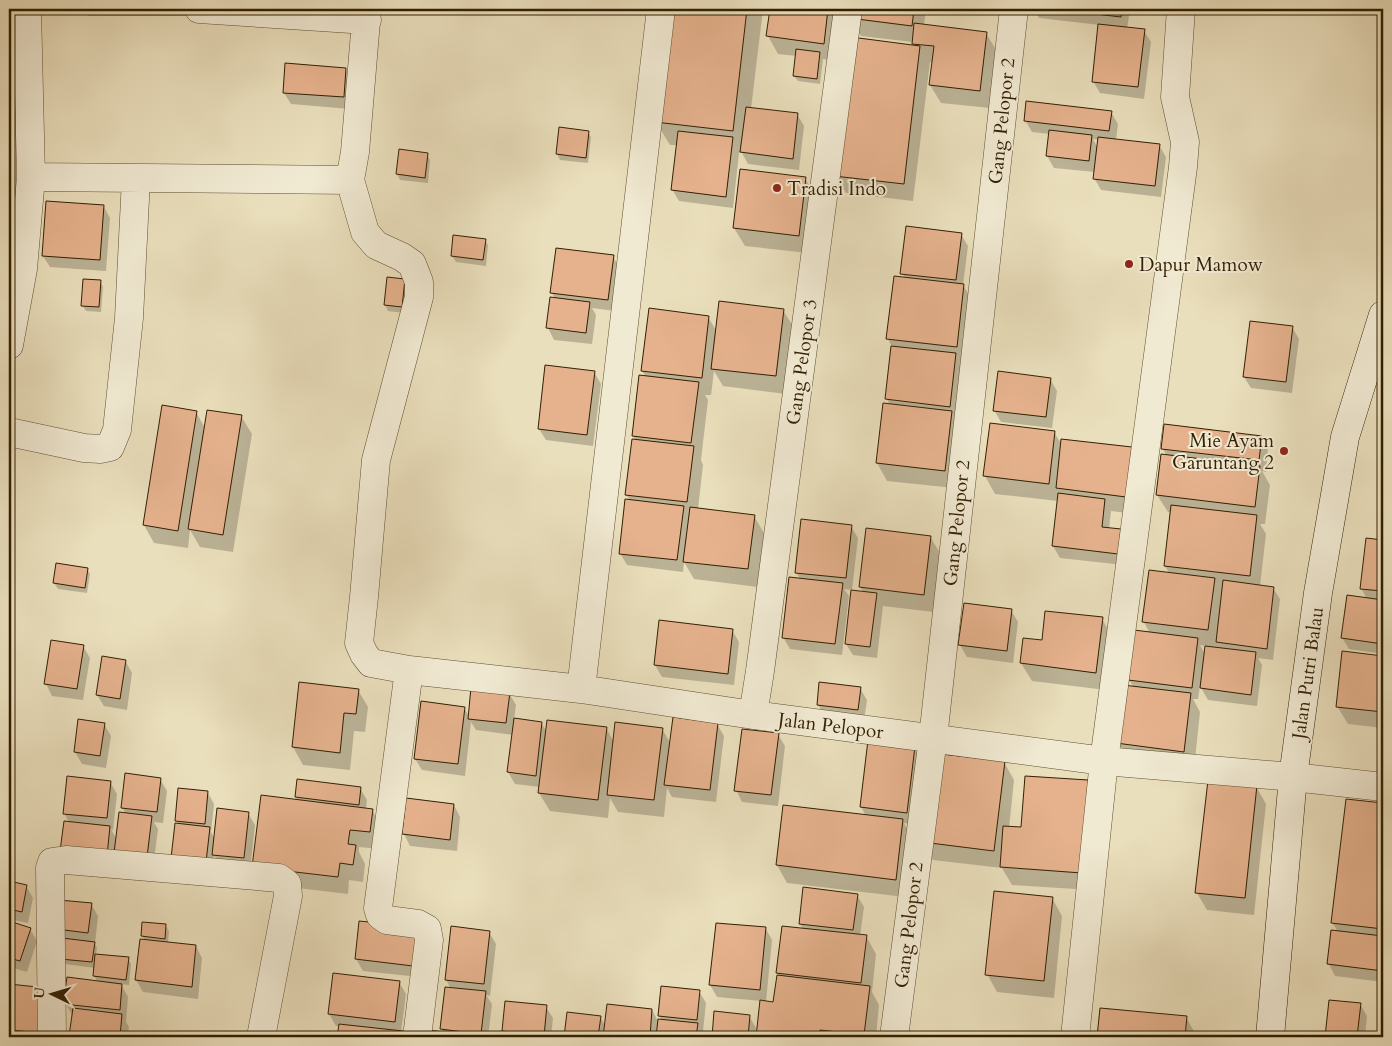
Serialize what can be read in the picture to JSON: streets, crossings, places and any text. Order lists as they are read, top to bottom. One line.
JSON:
{"streets":{"street":["Gang Pelopor 2","Gang Pelopor 3","Jalan Putri Balau","Jalan Pelopor"]},"crossings":[["Gang Pelopor 2","Jalan Pelopor"],["Gang Pelopor 3","Jalan Pelopor"],["Jalan Putri Balau","Jalan Pelopor"]],"places":["Tradisi Indo","Dapur Mamow","Mie Ayam Garuntang 2"],"north":"left"}
